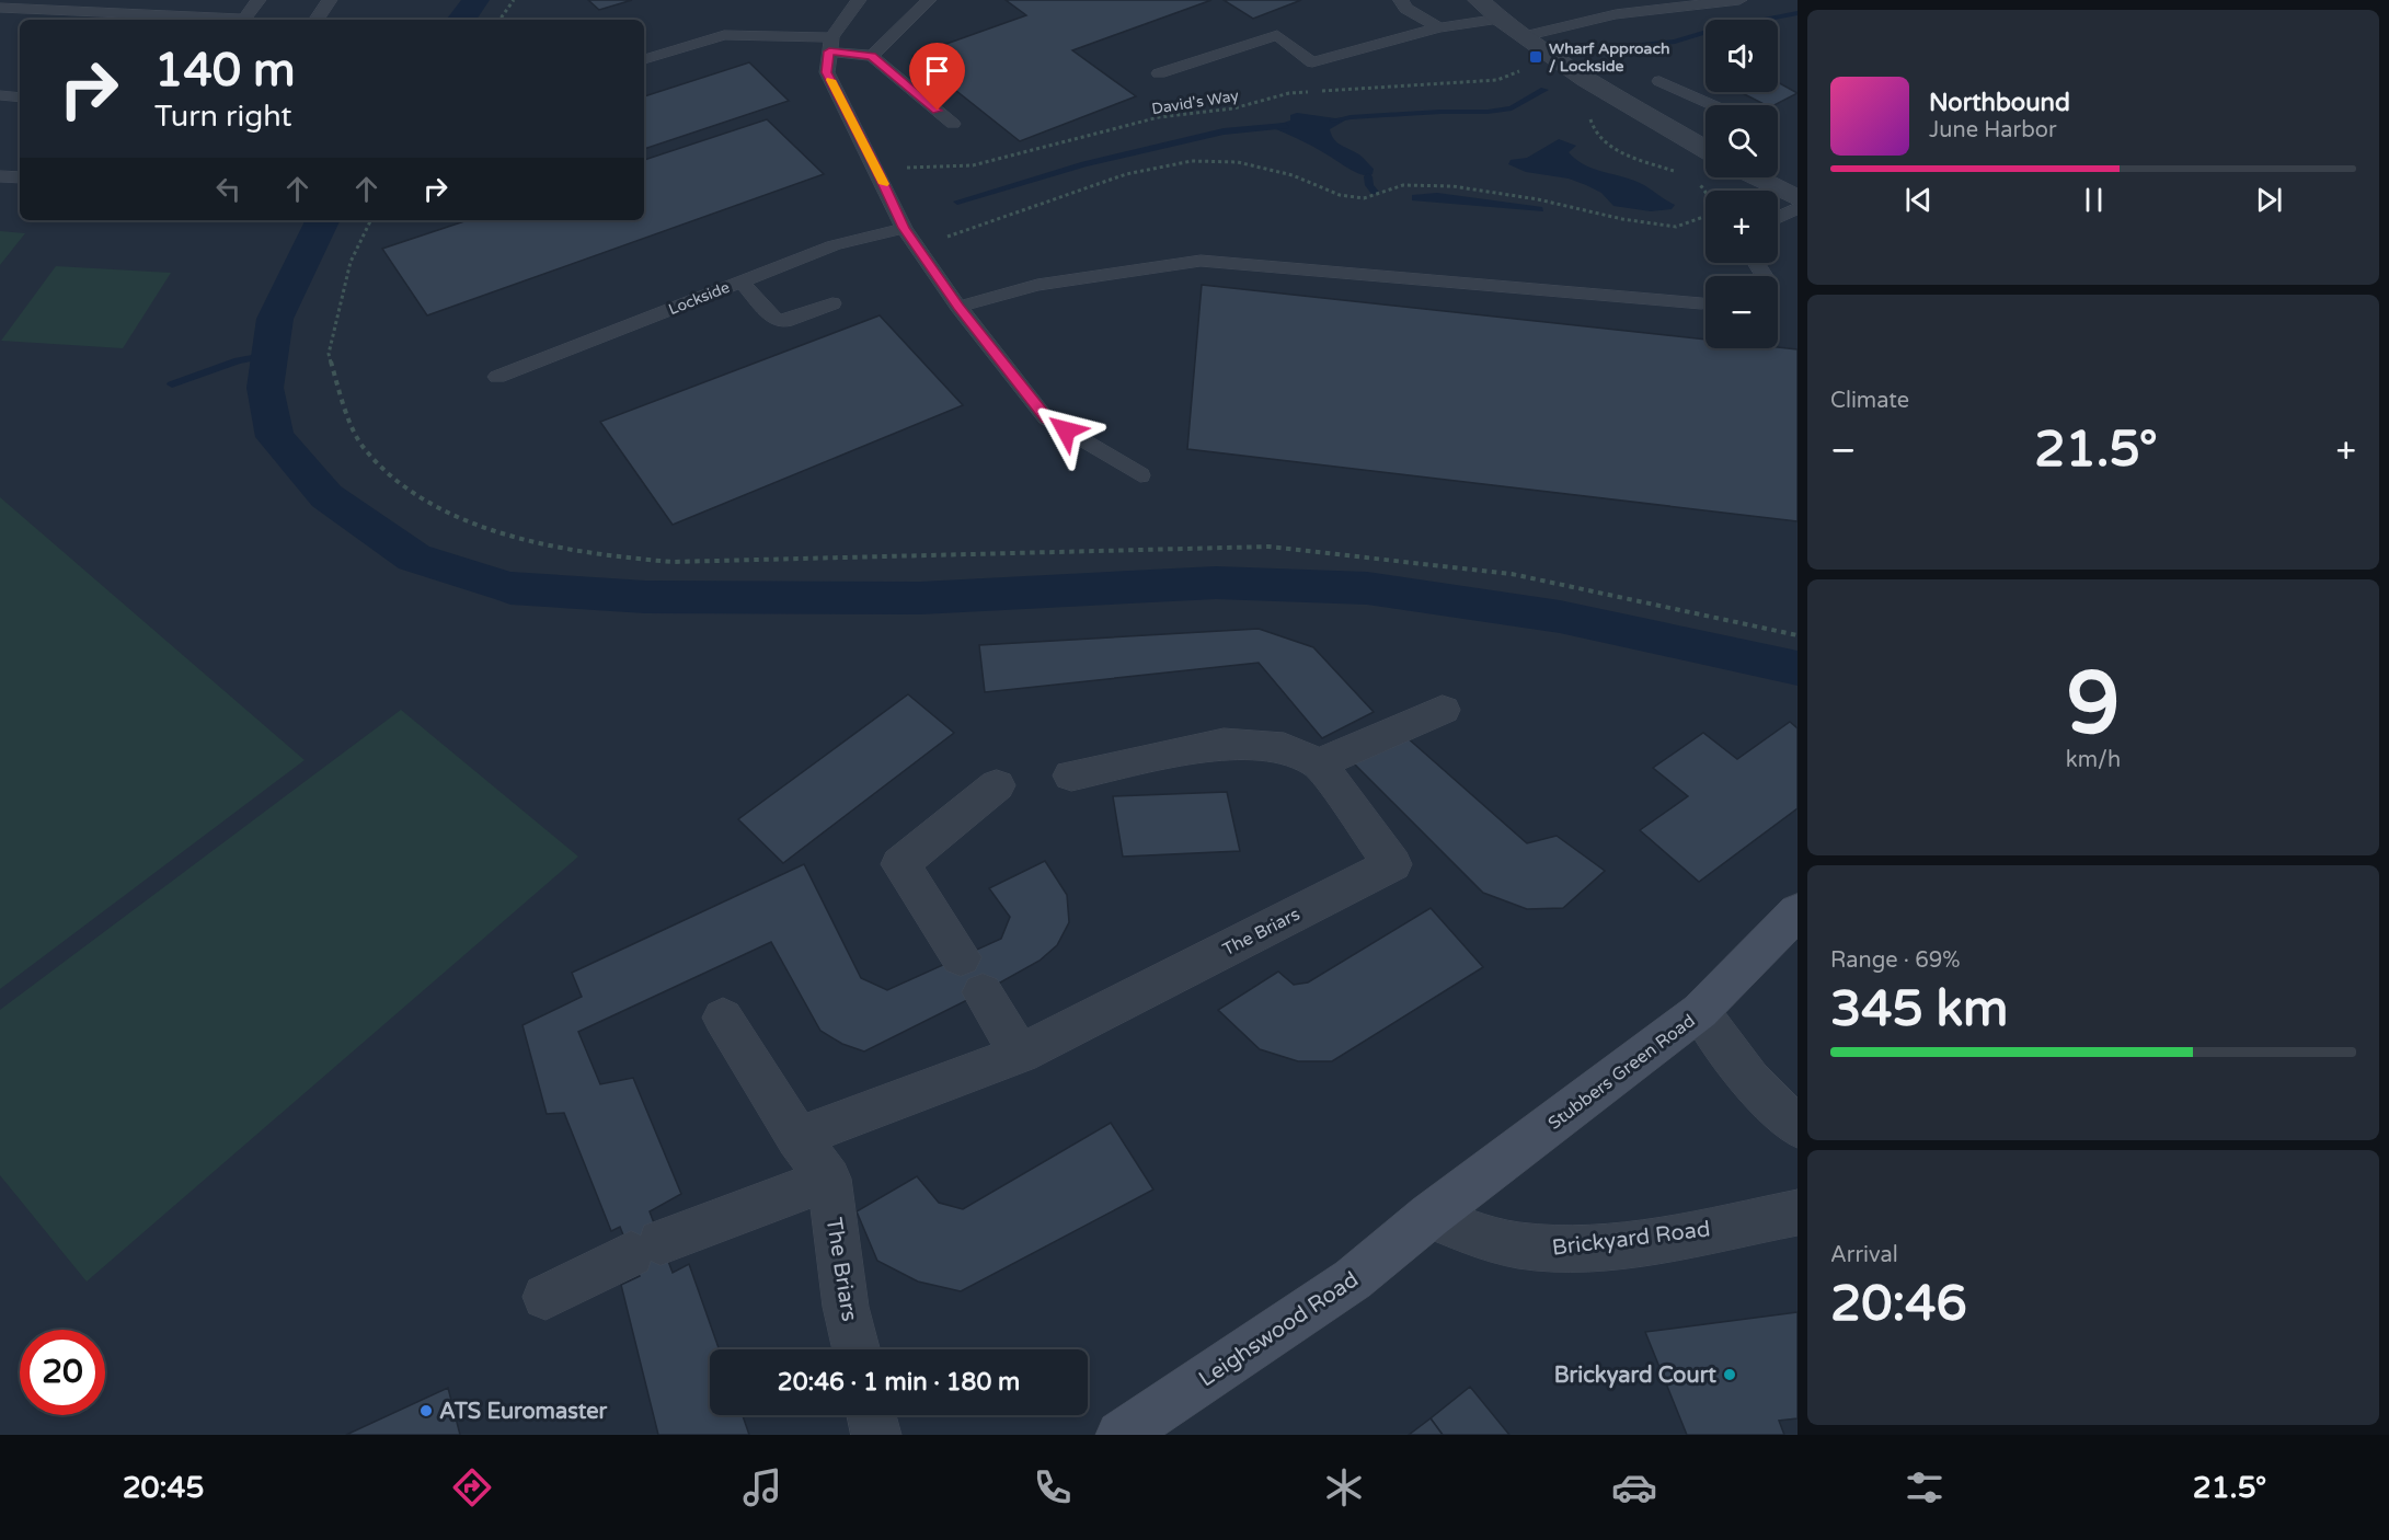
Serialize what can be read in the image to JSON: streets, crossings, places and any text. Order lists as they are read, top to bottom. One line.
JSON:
{"streets":{"street":["The Briars","Stubbers Green Road","Brickyard Road","Leighswood Road"],"lane":["Lockside"],"path":["David's Way"]},"crossings":[["Stubbers Green Road","Brickyard Road"],["Stubbers Green Road","Leighswood Road"],["Brickyard Road","Leighswood Road"]],"places":{"transit":["Wharf Approach / Lockside"],"other":["Brickyard Court","ATS Euromaster"]},"page":{"map_buttons":["+","−"],"turn":["140 m","Turn right"],"song":["Northbound","June Harbor"],"tile":["Climate",["9","km/h"],["Range · 69%","345 km"],["Arrival","20:46"]],"heat":["−","21.5°","+"],"limit":"20","trip":"20:46 · 1 min · 180 m","tabs":["20:45","21.5°"]}}
